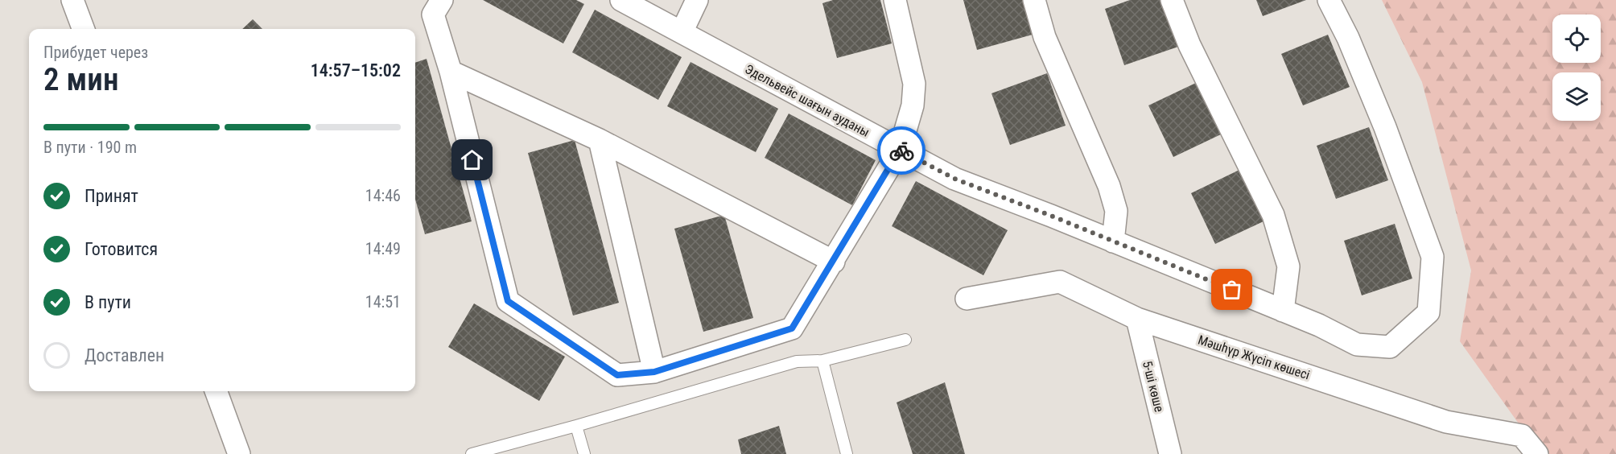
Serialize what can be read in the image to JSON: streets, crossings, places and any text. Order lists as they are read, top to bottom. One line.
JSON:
{"streets":{"street":["Эдельвейс шағын ауданы","Мәшhүр Жүсіп көшесі","5-ші көше"]},"crossings":[["Мәшhүр Жүсіп көшесі","5-ші көше"]],"page":{"heading":["2 мин","Прибудет через","14:57–15:02"],"bar":"В пути · 190 m","list":[["Принят","14:46"],["Готовится","14:49"],["В пути","14:51"],"Доставлен"]}}
